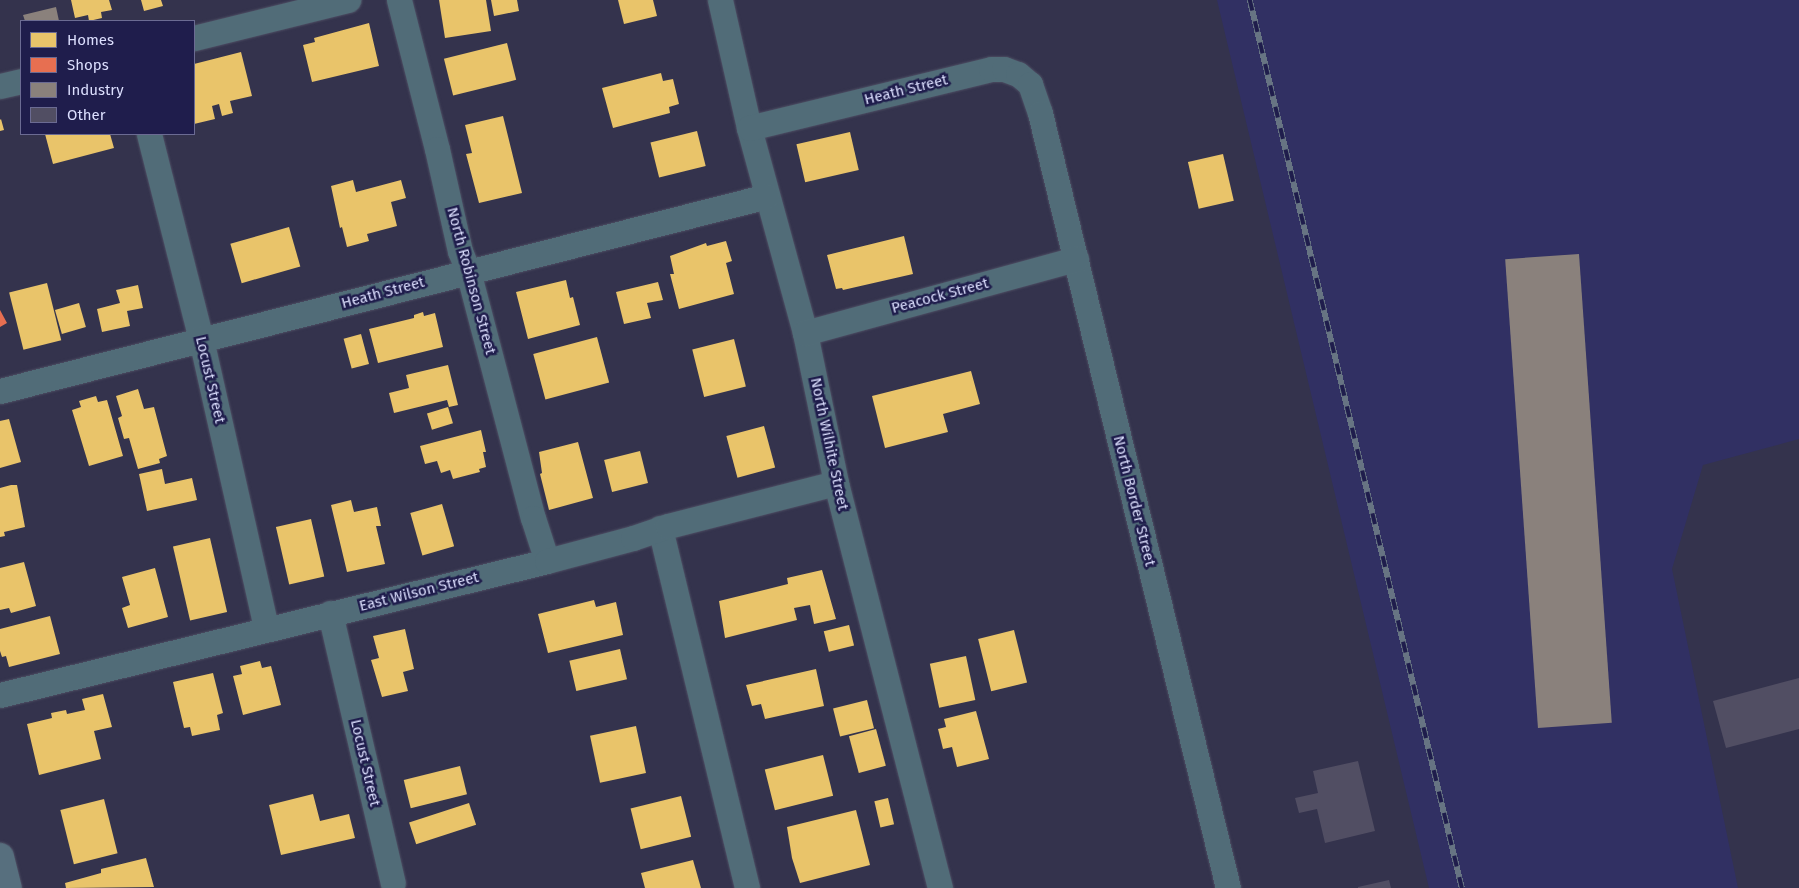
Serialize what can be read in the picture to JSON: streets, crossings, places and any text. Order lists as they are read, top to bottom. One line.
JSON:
{"streets":{"street":["Heath Street","North Robinson Street","Peacock Street","Locust Street","North Wilhite Street","North Border Street","East Wilson Street"]},"crossings":[["Heath Street","North Robinson Street"],["Heath Street","Locust Street"],["Heath Street","North Wilhite Street"],["Heath Street","North Border Street"],["North Robinson Street","East Wilson Street"],["Peacock Street","North Wilhite Street"],["Peacock Street","North Border Street"],["Locust Street","East Wilson Street"],["North Wilhite Street","East Wilson Street"]],"legend":["Homes","Shops","Industry","Other"]}
